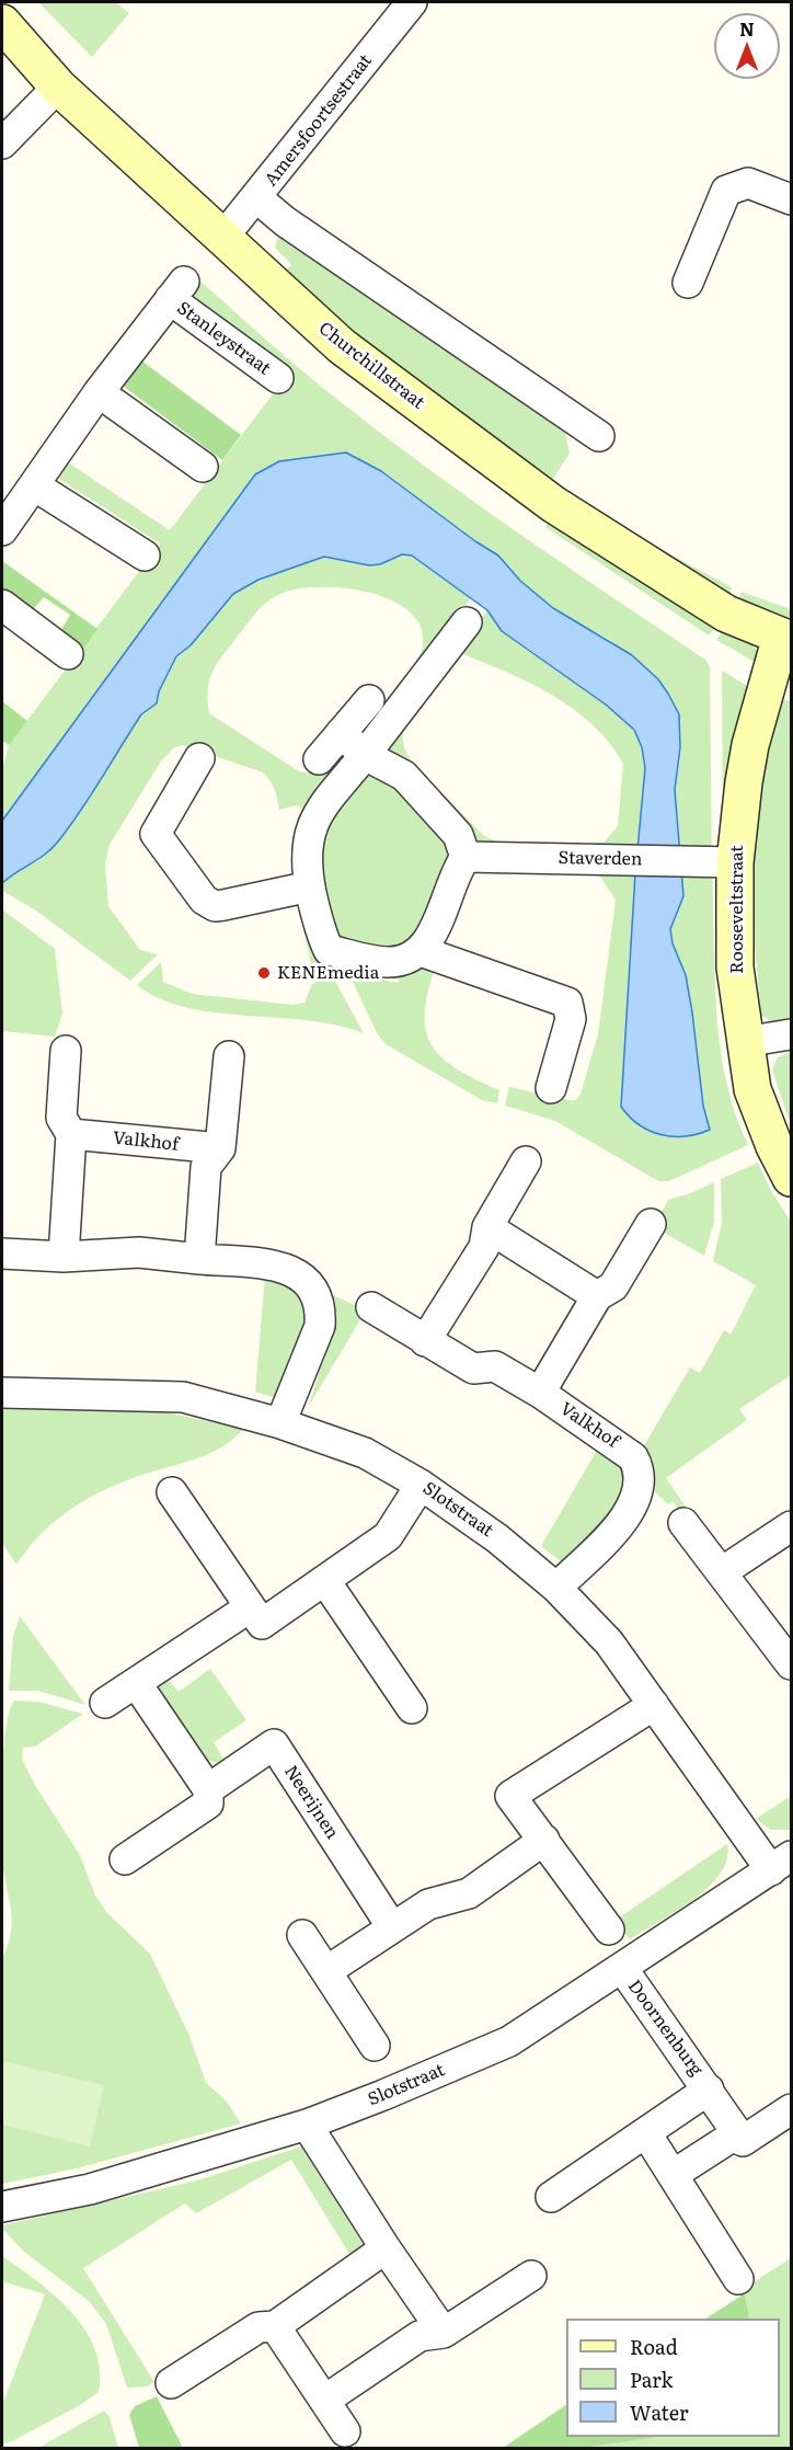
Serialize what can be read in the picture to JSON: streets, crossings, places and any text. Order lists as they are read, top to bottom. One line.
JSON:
{"streets":{"street":["Amersfoortsestraat","Stanleystraat","Churchillstraat","Staverden","Rooseveltstraat","Valkhof","Slotstraat","Neerijnen","Doornenburg"]},"crossings":[["Amersfoortsestraat","Churchillstraat"],["Churchillstraat","Rooseveltstraat"],["Staverden","Rooseveltstraat"],["Valkhof","Slotstraat"],["Slotstraat","Doornenburg"]],"places":["KENEmedia"],"legend":["Road","Park","Water"],"north":"top"}
